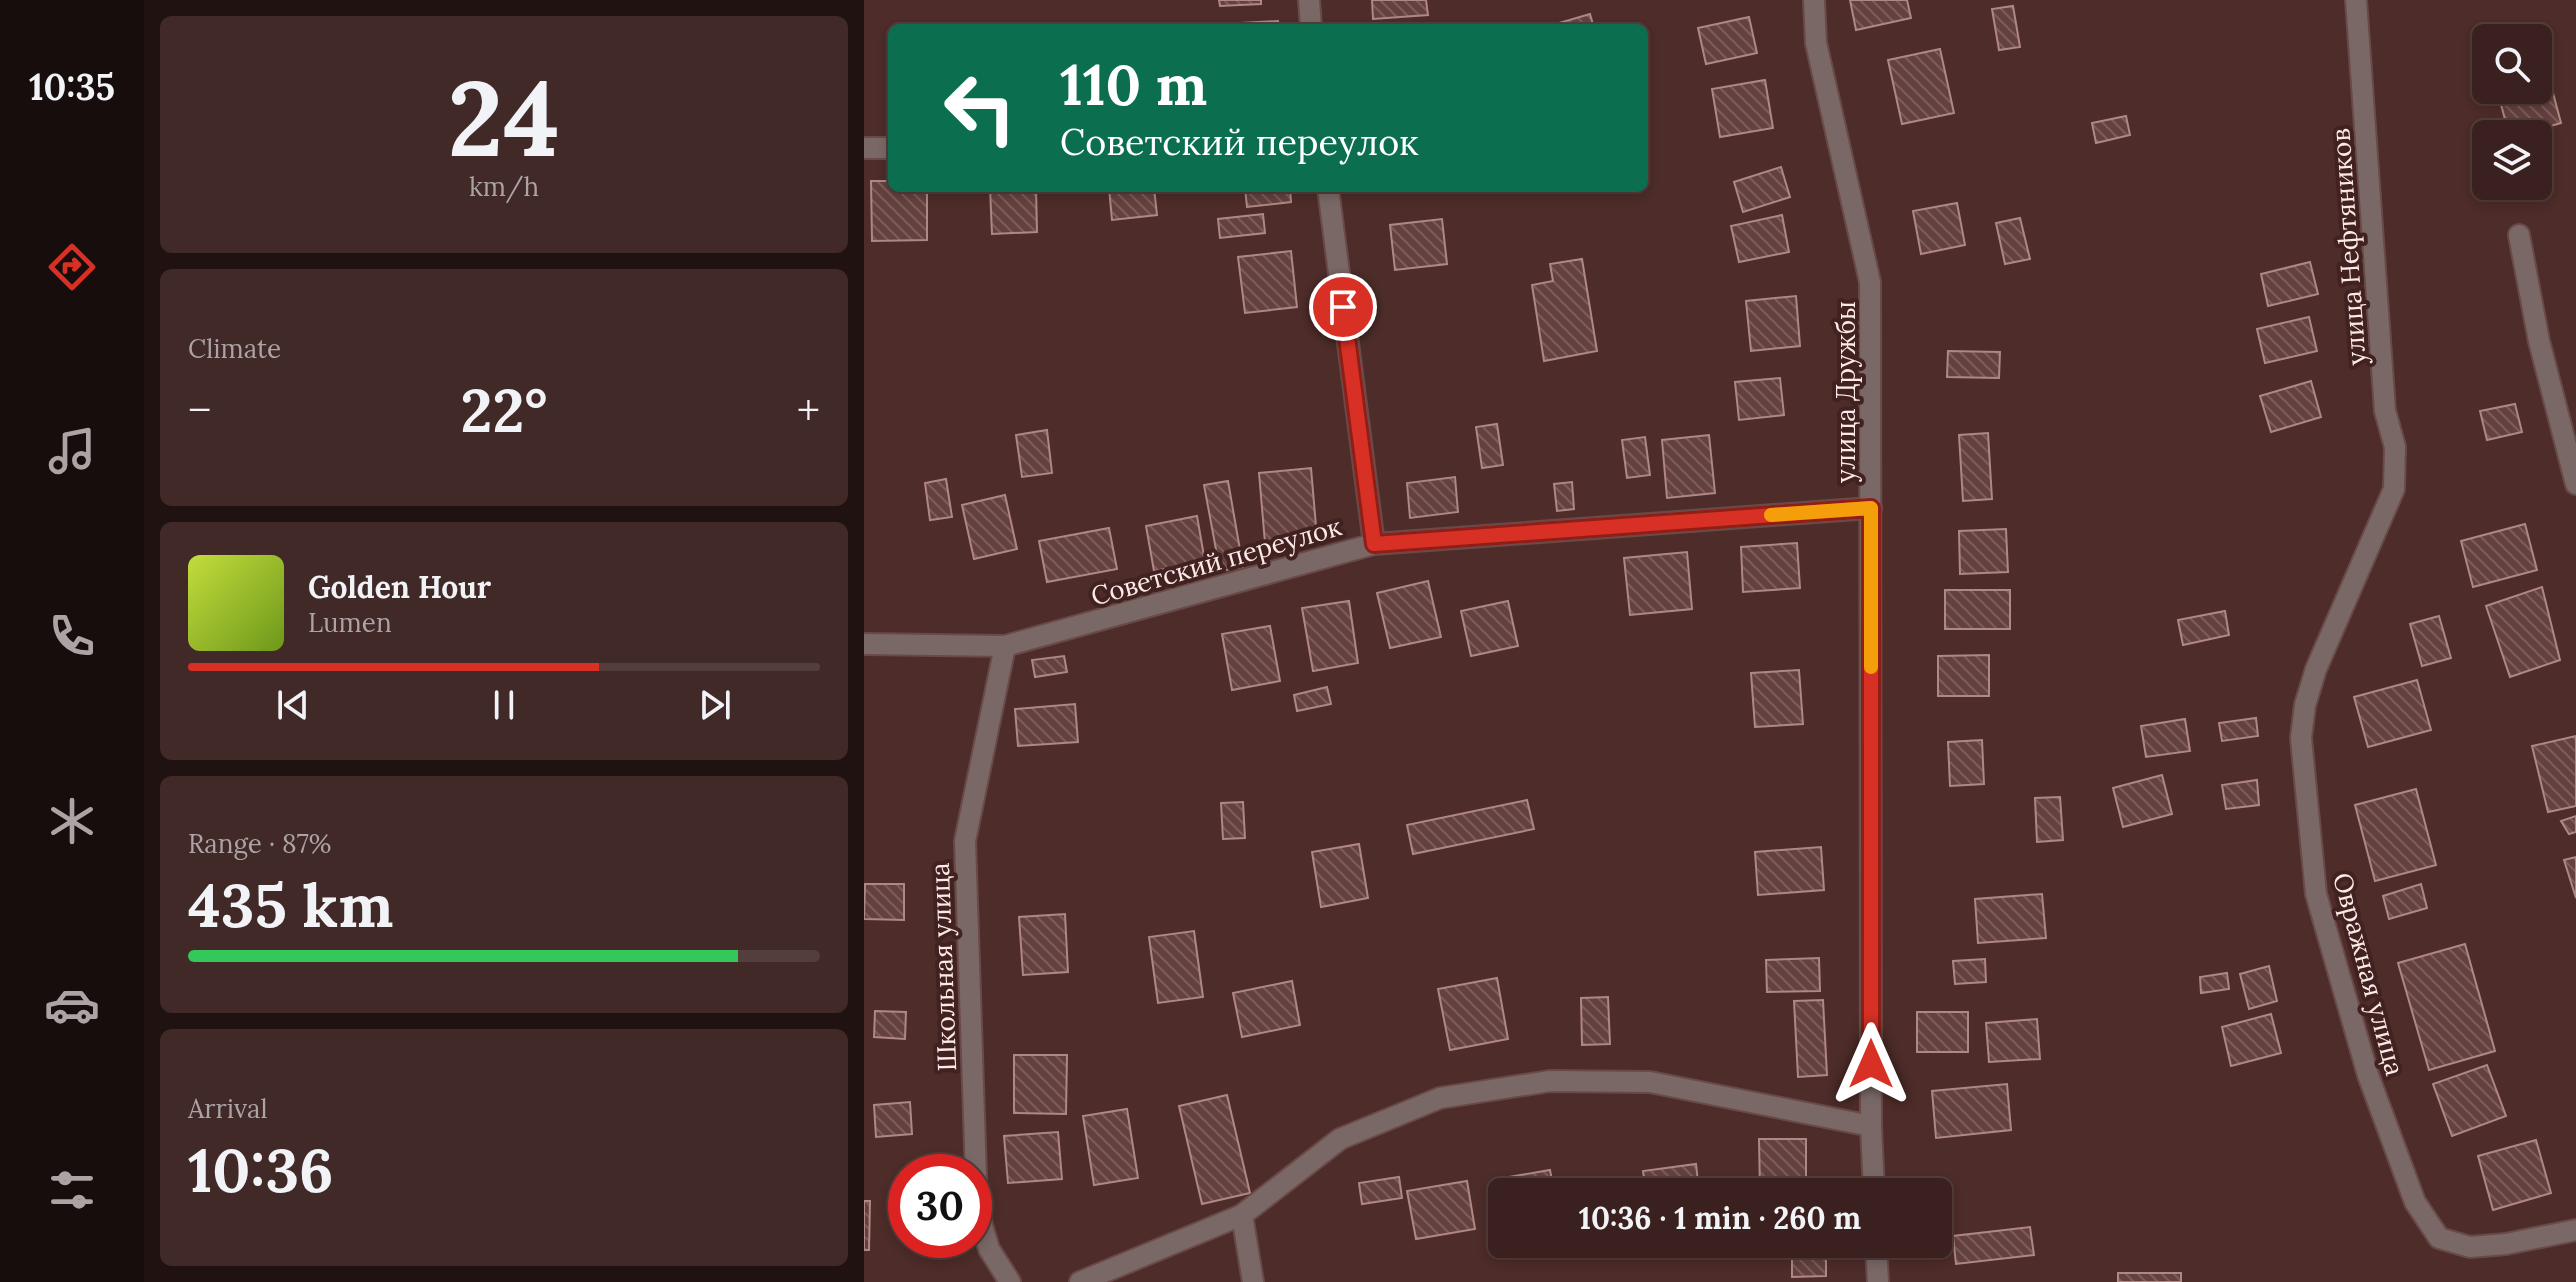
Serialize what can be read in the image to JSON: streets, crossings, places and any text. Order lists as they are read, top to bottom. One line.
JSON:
{"streets":{"street":["улица Нефтяников","улица Дружбы","Советский переулок","Школьная улица","Овражная улица"]},"crossings":[["улица Нефтяников","Овражная улица"],["улица Дружбы","Советский переулок"],["Советский переулок","Школьная улица"]],"page":{"tabs":"10:35","tile":[["24","km/h"],"Climate",["Range · 87%","435 km"],["Arrival","10:36"]],"turn":["110 m","Советский переулок"],"heat":["−","22°","+"],"song":["Golden Hour","Lumen"],"limit":"30","trip":"10:36 · 1 min · 260 m"}}
